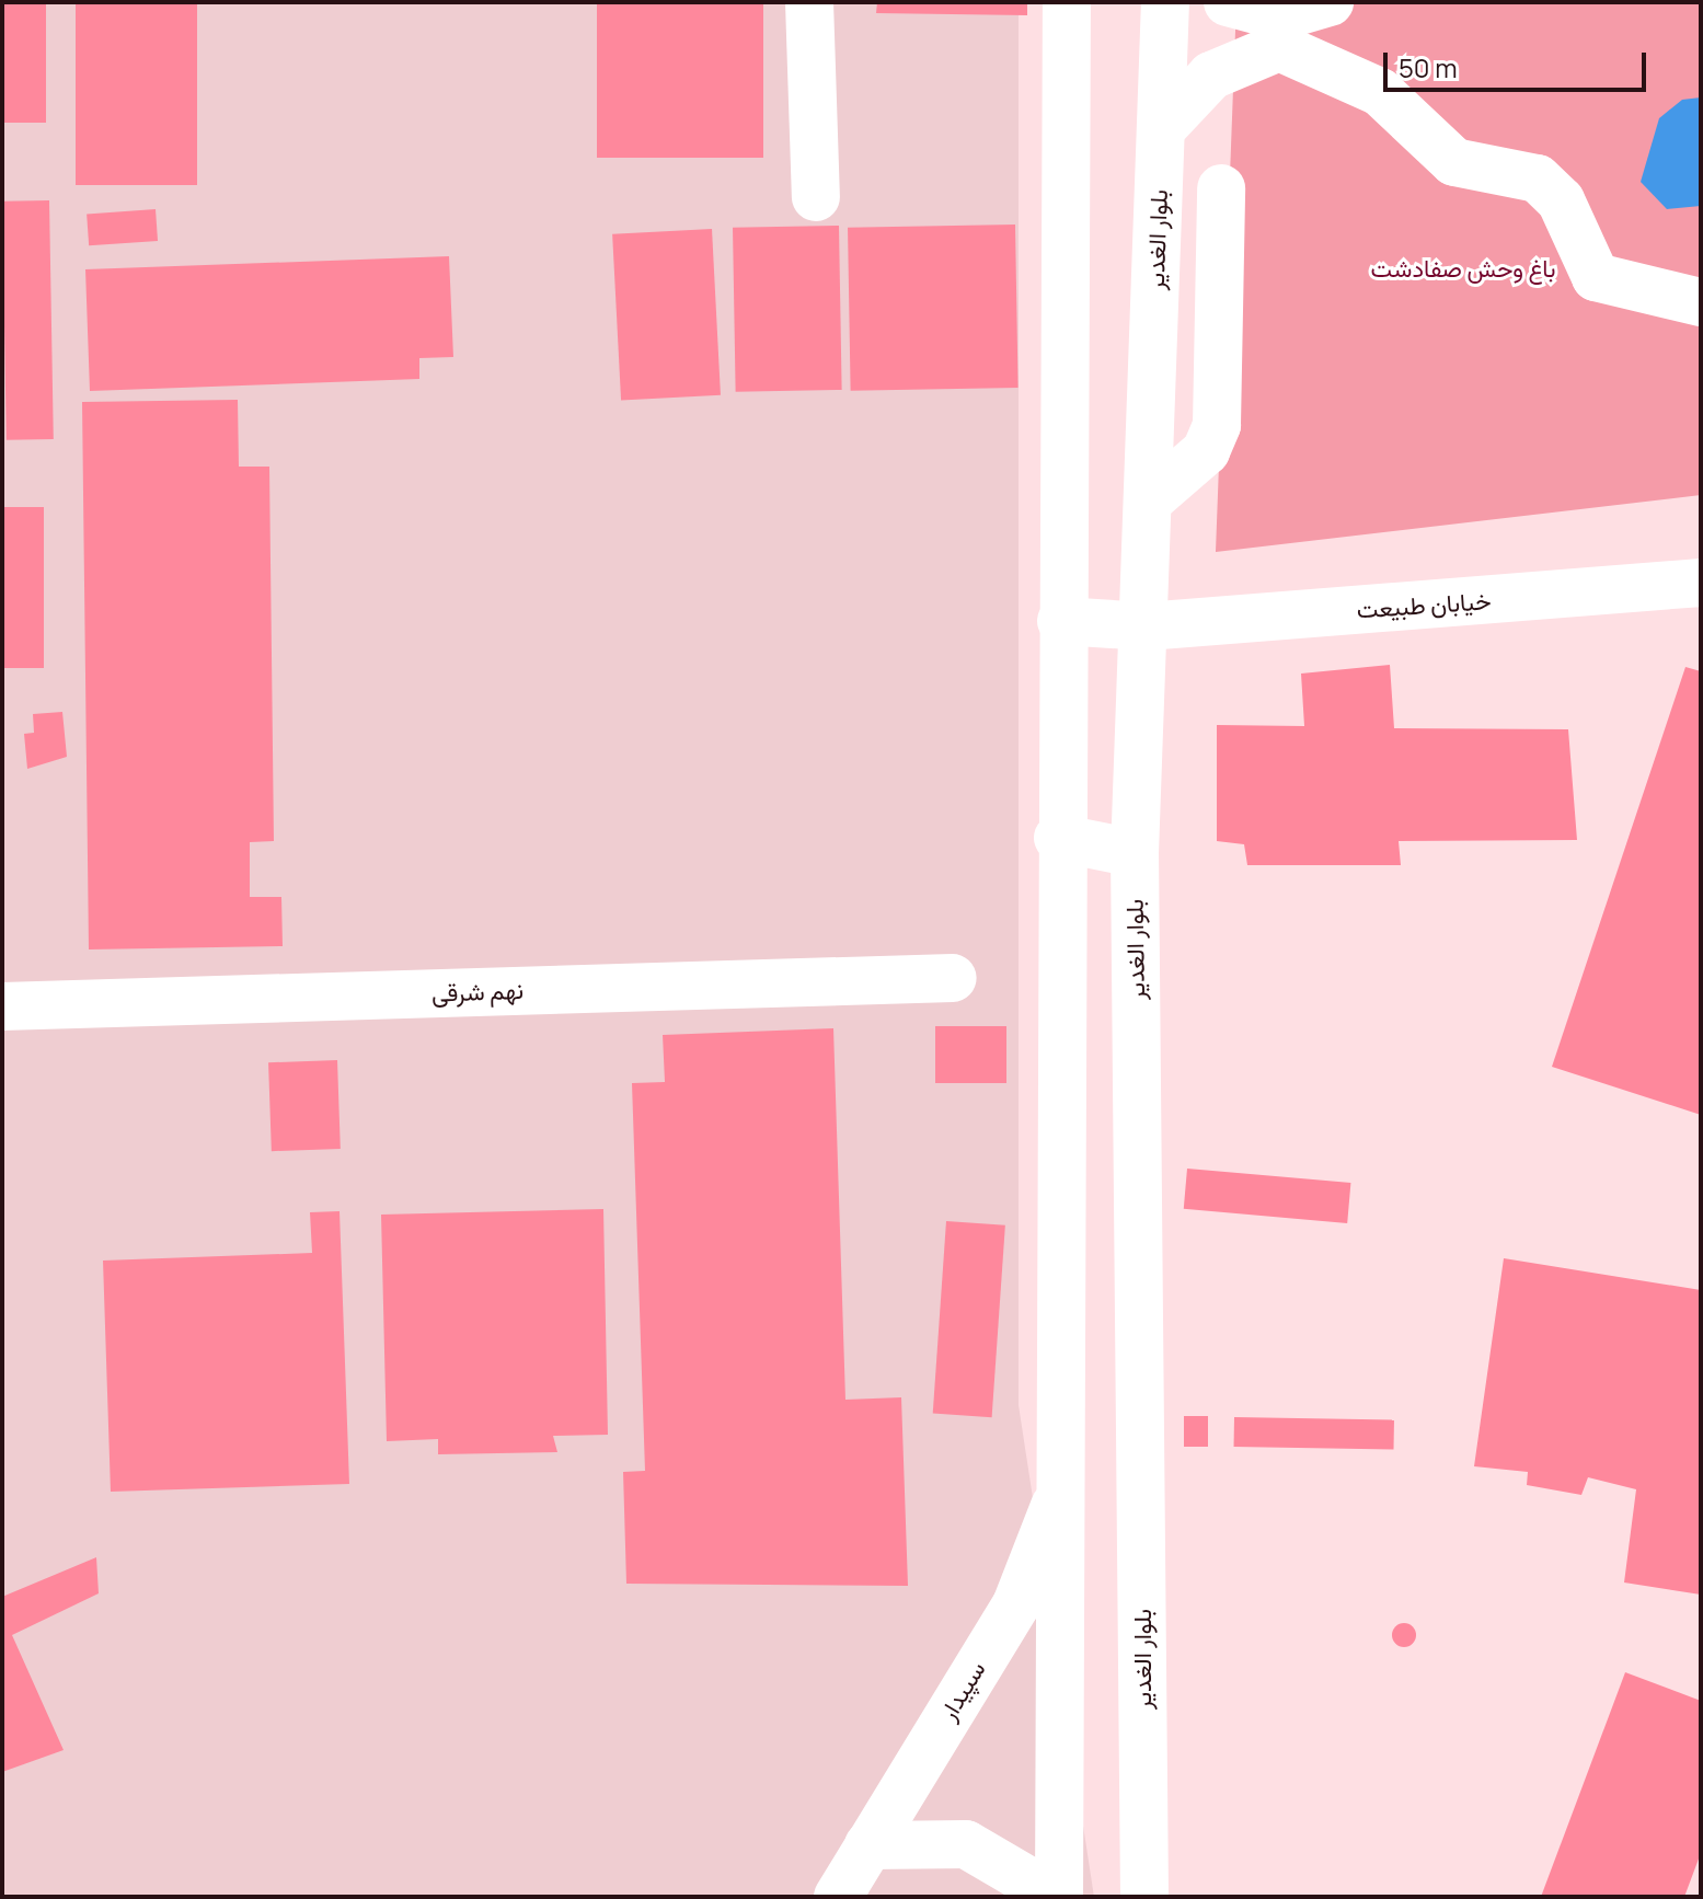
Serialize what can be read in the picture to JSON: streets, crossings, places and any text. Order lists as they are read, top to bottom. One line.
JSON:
{"streets":{"street":["بلوار الغدیر","خیابان طبیعت","نهم شرقی","سپیدار"]},"crossings":[["بلوار الغدیر","خیابان طبیعت"]],"parks":["باغ وحش صفادشت"],"scale_bar":"50 m"}
